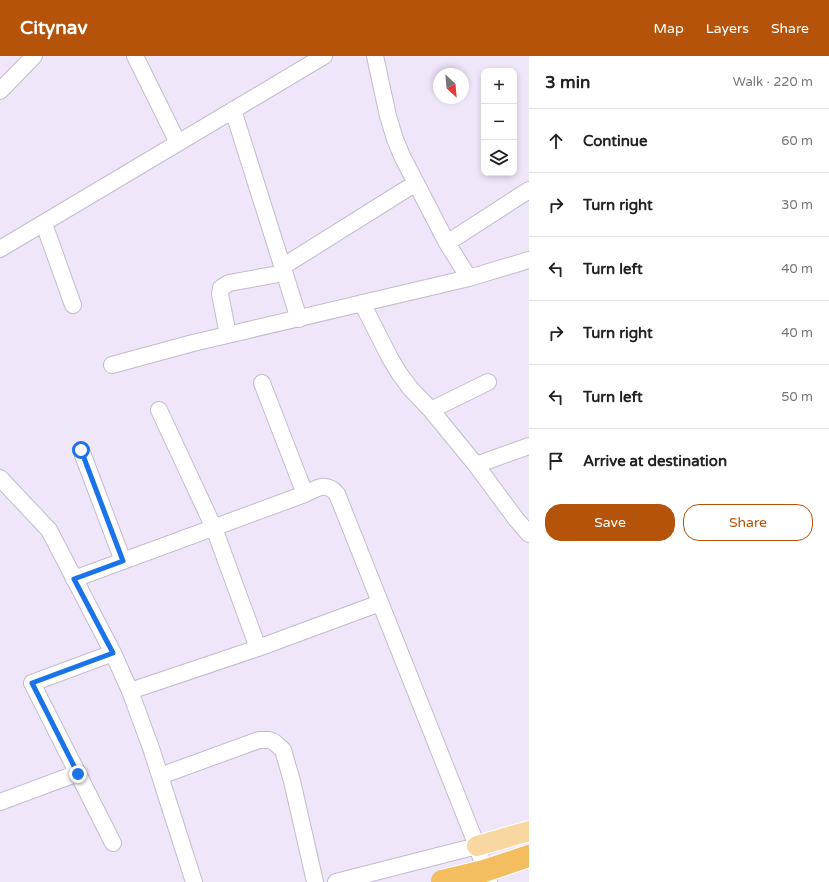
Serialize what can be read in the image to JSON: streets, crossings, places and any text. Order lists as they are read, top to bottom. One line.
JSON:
{"north":"bottom right","page":{"header":"Citynav","nav":["Map","Layers","Share"],"heading":["3 min","Walk · 220 m"],"map_buttons":["+","−"],"list":[["Continue","60 m"],["Turn right","30 m"],["Turn left","40 m"],["Turn right","40 m"],["Turn left","50 m"],"Arrive at destination"],"buttons":["Save","Share"]}}
